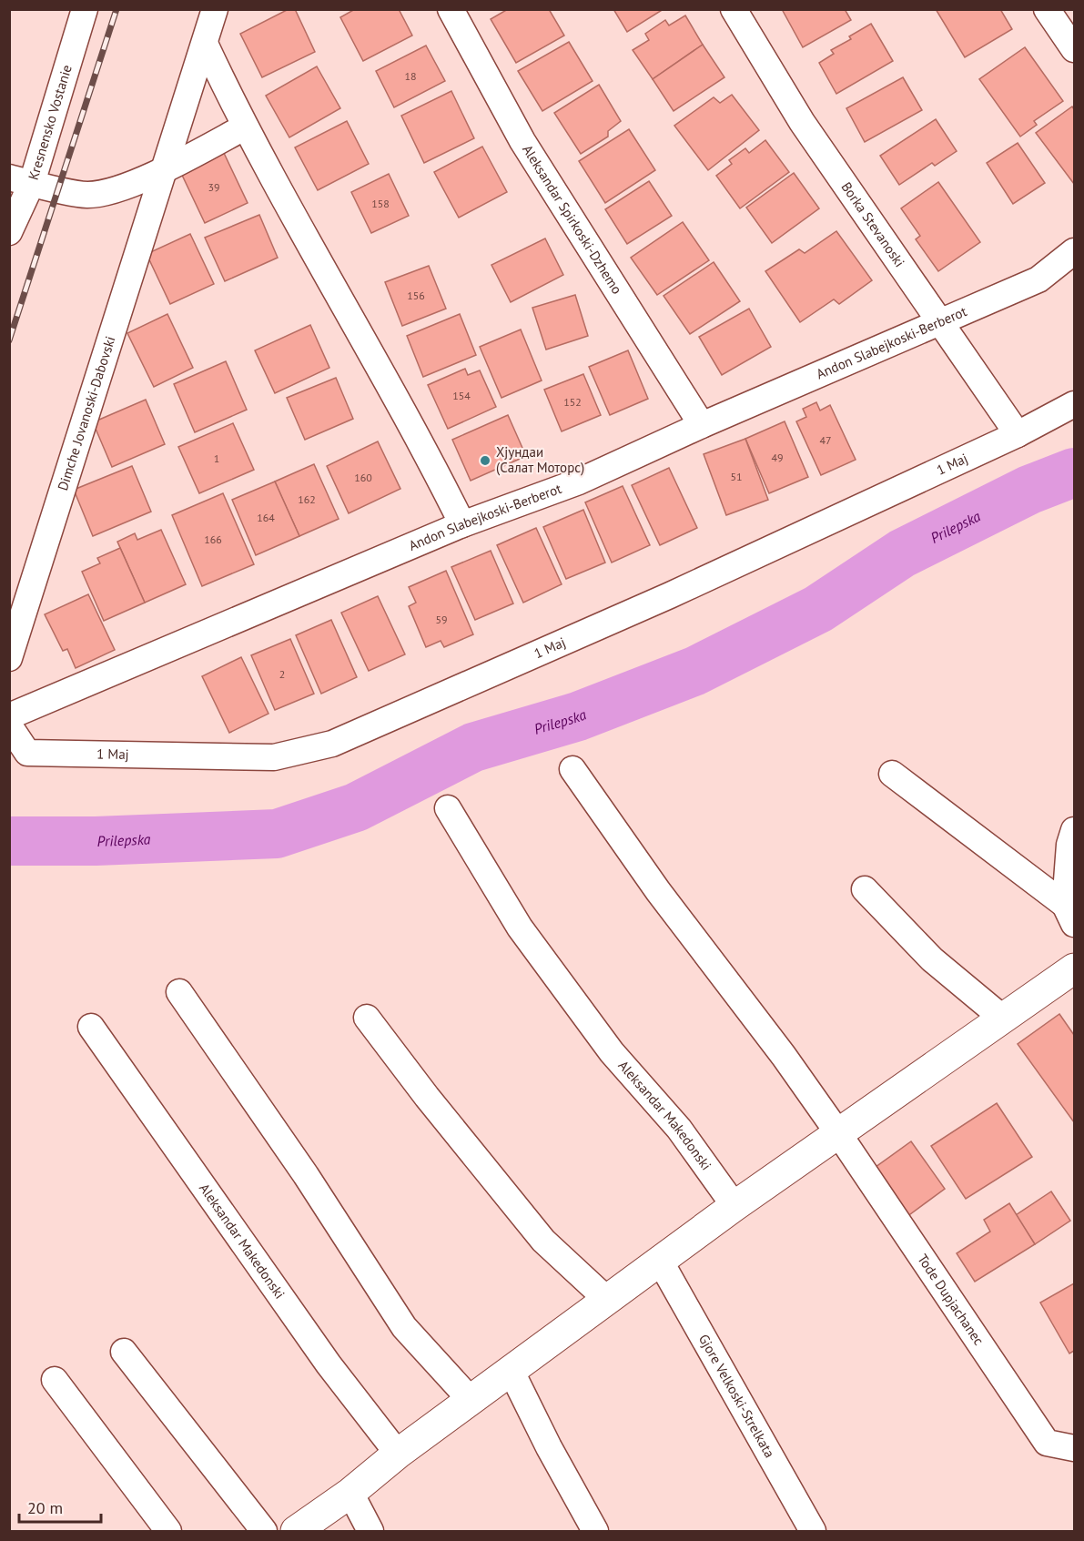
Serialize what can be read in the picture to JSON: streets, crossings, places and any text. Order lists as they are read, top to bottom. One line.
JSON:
{"streets":{"street":["Kresnensko Vostanie","Aleksandar Spirkoski-Dzhemo","Borka Stevanoski","Andon Slabejkoski-Berberot","Dimche Jovanoski-Dabovski","1 Maj","Aleksandar Makedonski","Tode Dupjachanec","Gjore Velkoski-Strelkata"]},"crossings":[["Aleksandar Spirkoski-Dzhemo","Andon Slabejkoski-Berberot"],["Borka Stevanoski","Andon Slabejkoski-Berberot"],["Borka Stevanoski","1 Maj"]],"water":["Prilepska"],"places":["Хјундаи (Салат Моторс)"],"house_numbers":["18","39","158","156","154","152","47","49","1","51","160","162","164","166","59","2"],"scale_bar":"20 m"}
